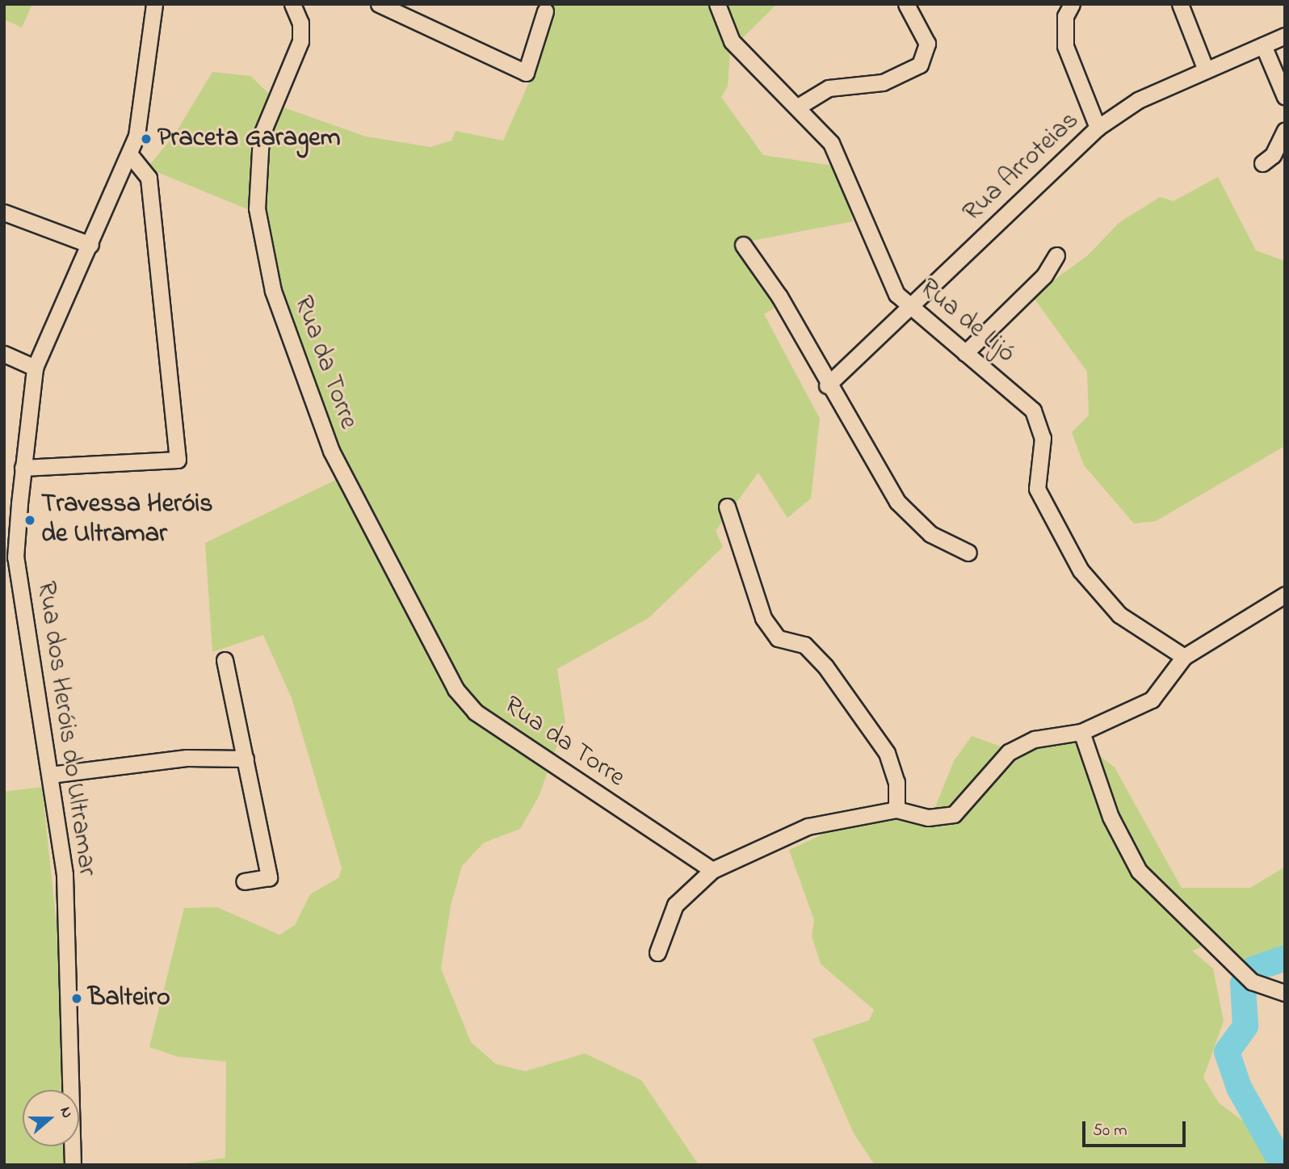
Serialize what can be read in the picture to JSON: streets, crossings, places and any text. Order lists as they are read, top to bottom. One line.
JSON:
{"streets":{"street":["Rua Arroteias","Rua de Lijó","Rua da Torre","Rua dos Heróis do Ultramar"]},"crossings":[["Rua Arroteias","Rua de Lijó"]],"places":["Praceta Garagem","Travessa Heróis de Ultramar","Balteiro"],"scale_bar":"50 m","north":"right"}
